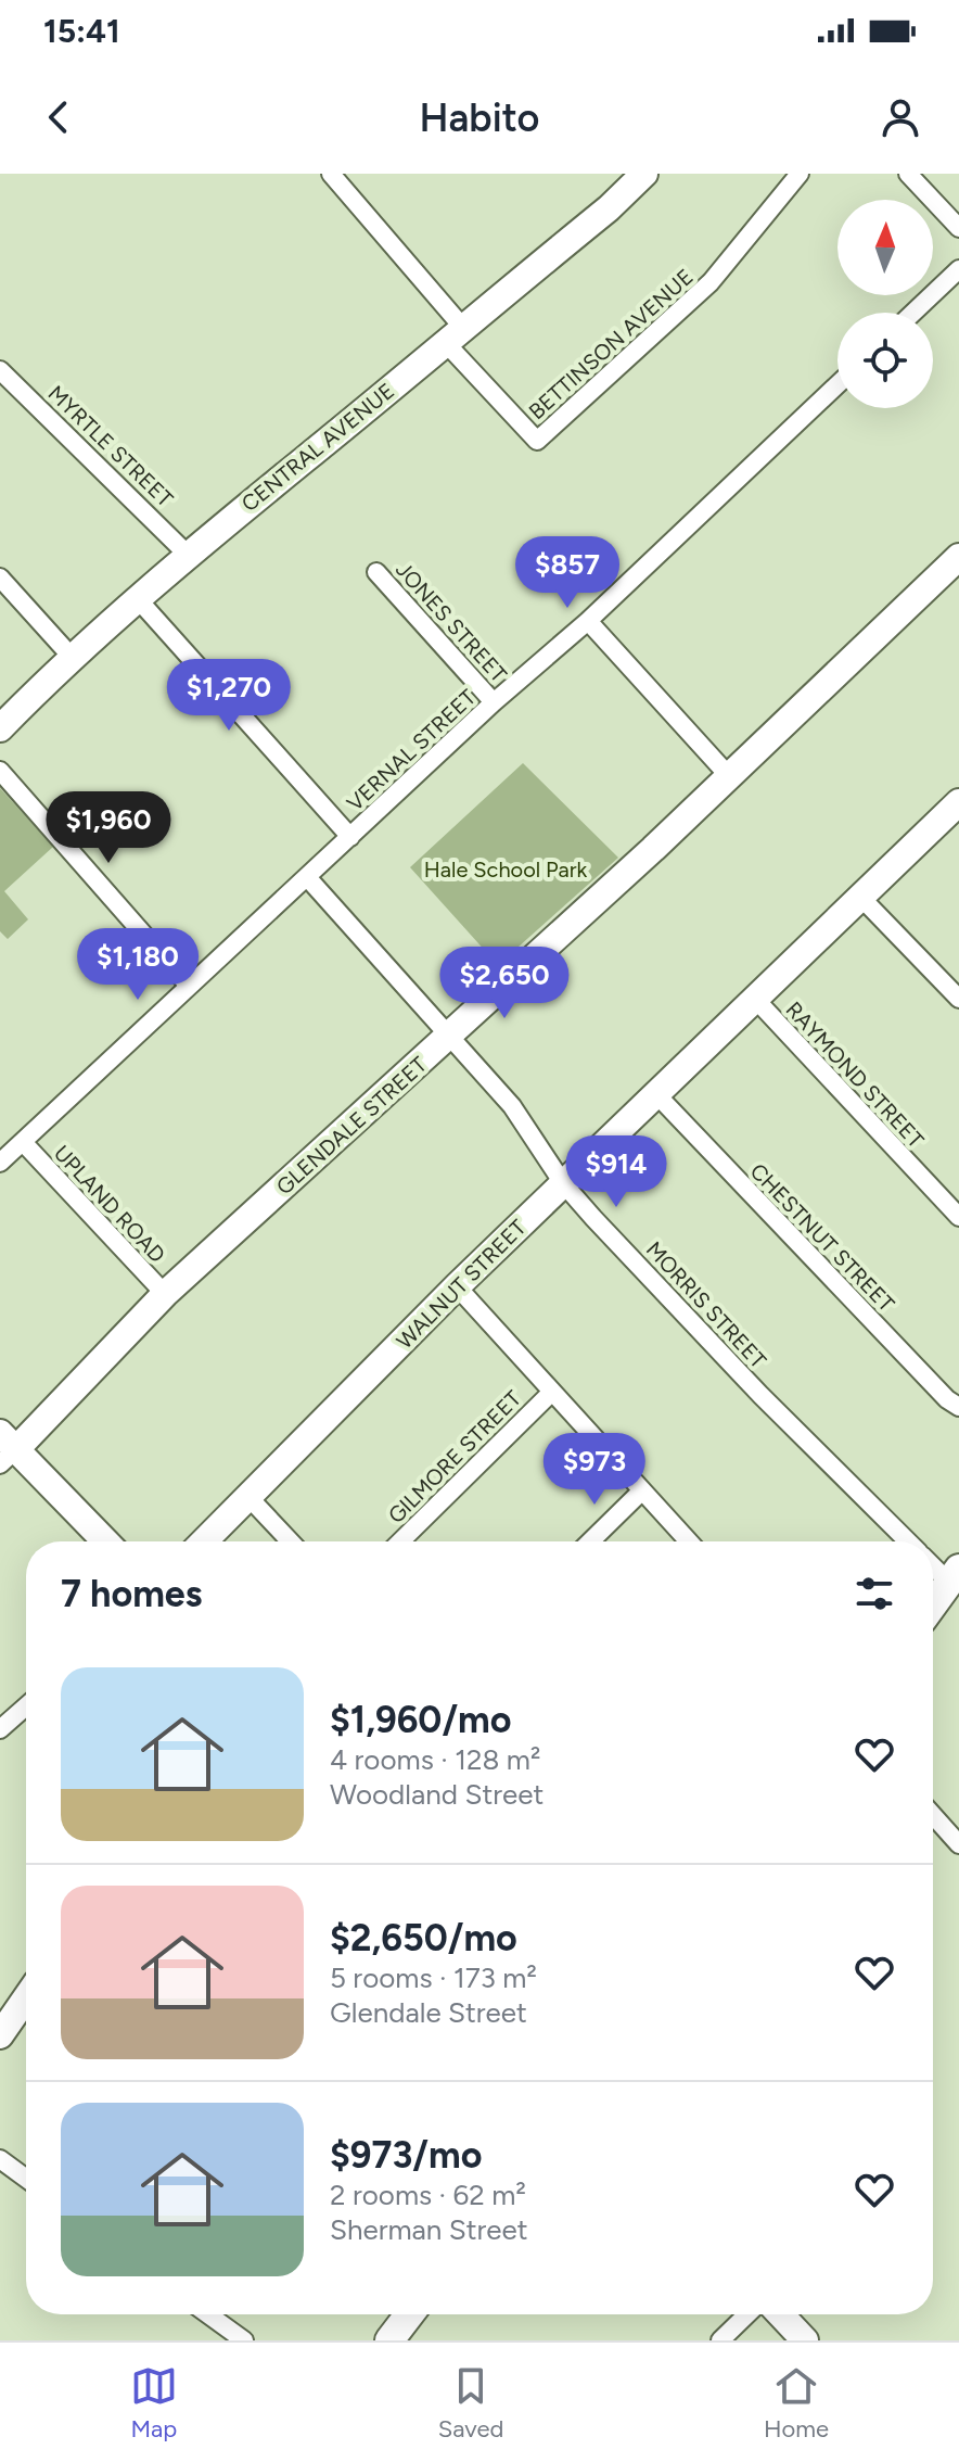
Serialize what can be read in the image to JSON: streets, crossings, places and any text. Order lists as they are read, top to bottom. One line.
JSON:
{"streets":{"street":["BETTINSON AVENUE","MYRTLE STREET","CENTRAL AVENUE","JONES STREET","VERNAL STREET","RAYMOND STREET","GLENDALE STREET","UPLAND ROAD","CHESTNUT STREET","WALNUT STREET","MORRIS STREET","GILMORE STREET"]},"crossings":[["BETTINSON AVENUE","CENTRAL AVENUE"],["MYRTLE STREET","CENTRAL AVENUE"],["JONES STREET","VERNAL STREET"],["VERNAL STREET","UPLAND ROAD"],["VERNAL STREET","MORRIS STREET"],["RAYMOND STREET","WALNUT STREET"],["GLENDALE STREET","UPLAND ROAD"],["GLENDALE STREET","MORRIS STREET"],["CHESTNUT STREET","WALNUT STREET"],["WALNUT STREET","MORRIS STREET"]],"parks":["Hale School Park"],"north":"top","page":{"status":"15:41","header":"Habito","price":["$857","$1,270","$1,960","$1,180","$2,650","$914","$973"],"heading":"7 homes","list":[{"name":"$1,960/mo","note":"4 rooms · 128 m² · Woodland Street"},{"name":"$2,650/mo","note":"5 rooms · 173 m² · Glendale Street"},{"name":"$973/mo","note":"2 rooms · 62 m² · Sherman Street"}],"tabs":["Map","Saved","Home"]}}
